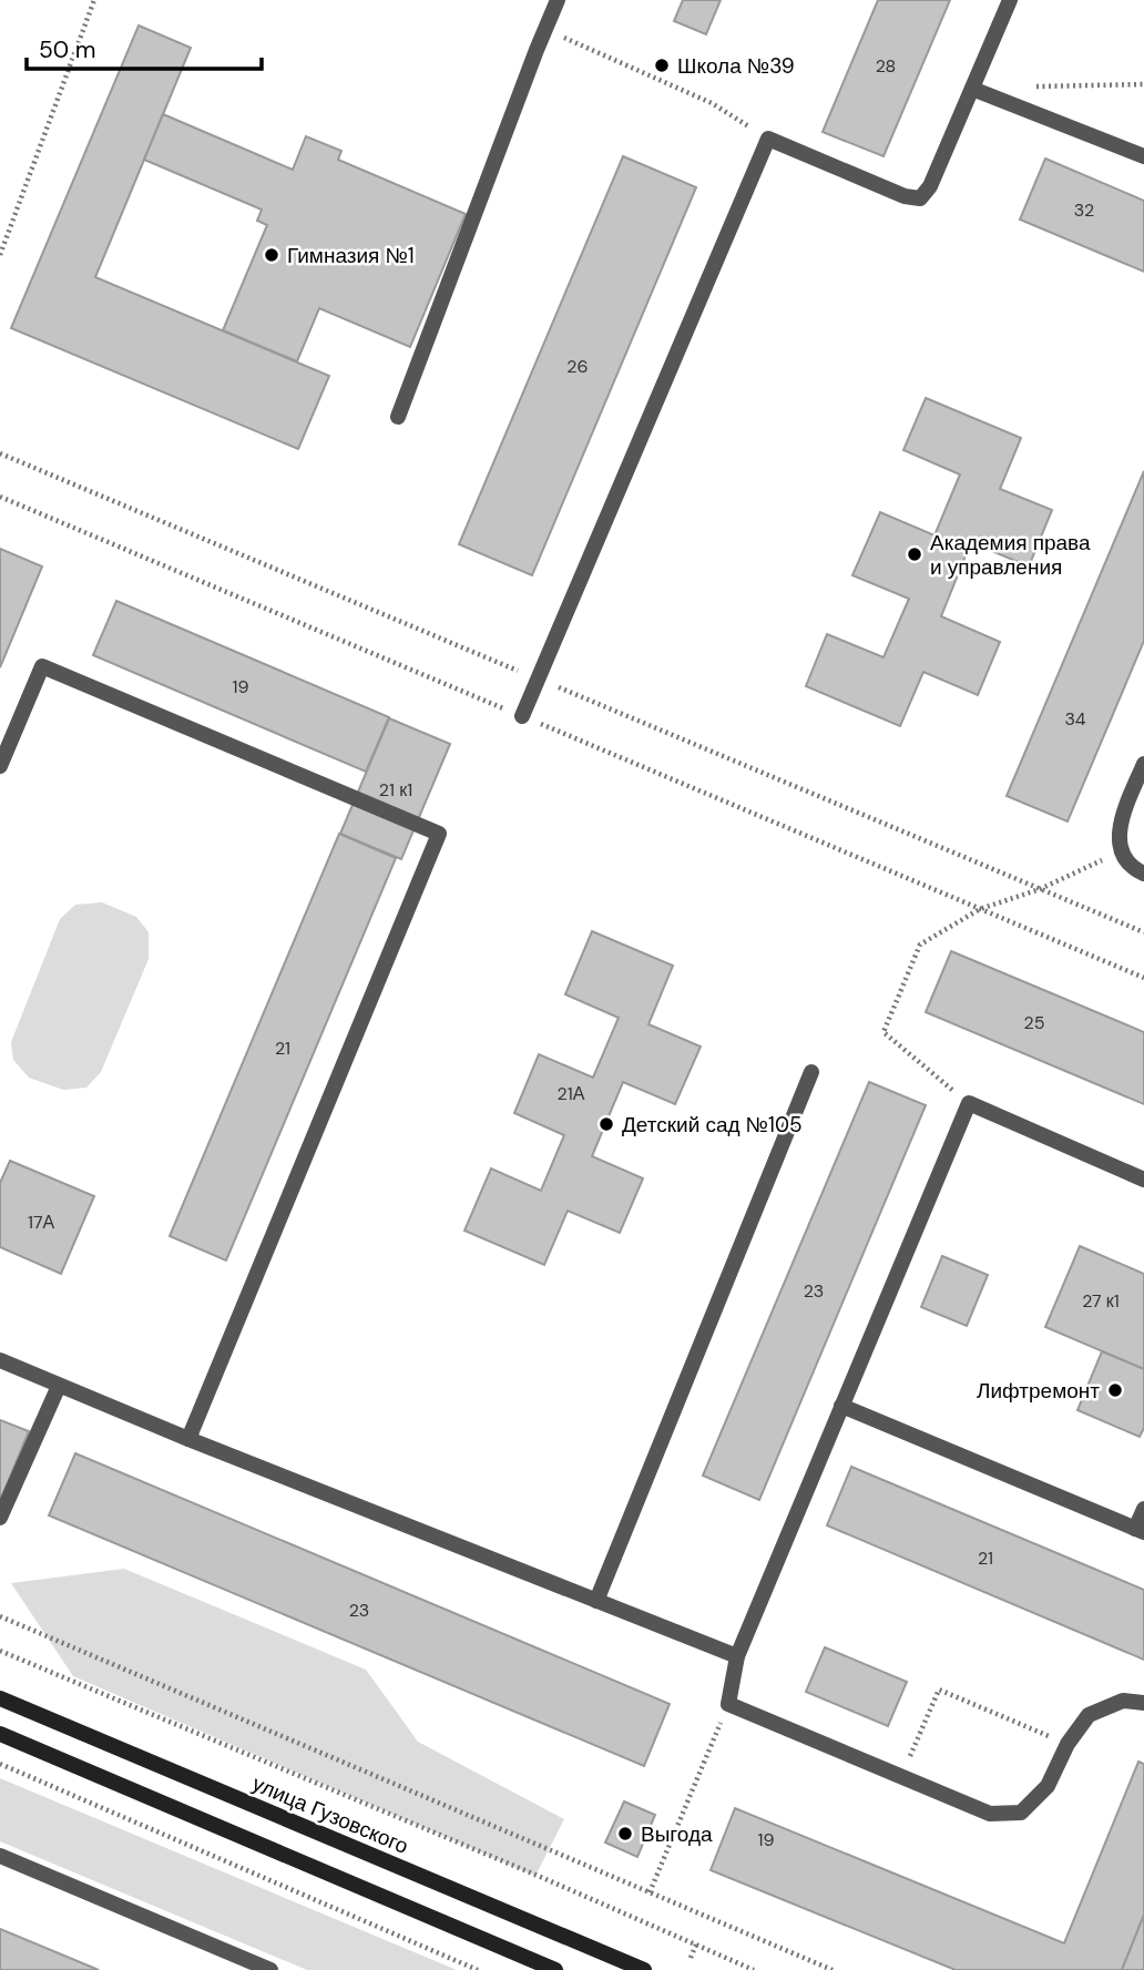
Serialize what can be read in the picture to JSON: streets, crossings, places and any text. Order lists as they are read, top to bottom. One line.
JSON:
{"streets":{"main road":["улица Гузовского"]},"places":["Школа №39","Гимназия №1","Академия права и управления","Детский сад №105","Лифтремонт","Выгода"],"house_numbers":["28","32","26","19","34","21 к1","25","21","21А","17А","23","27 к1","21","23","19"],"scale_bar":"50 m"}
